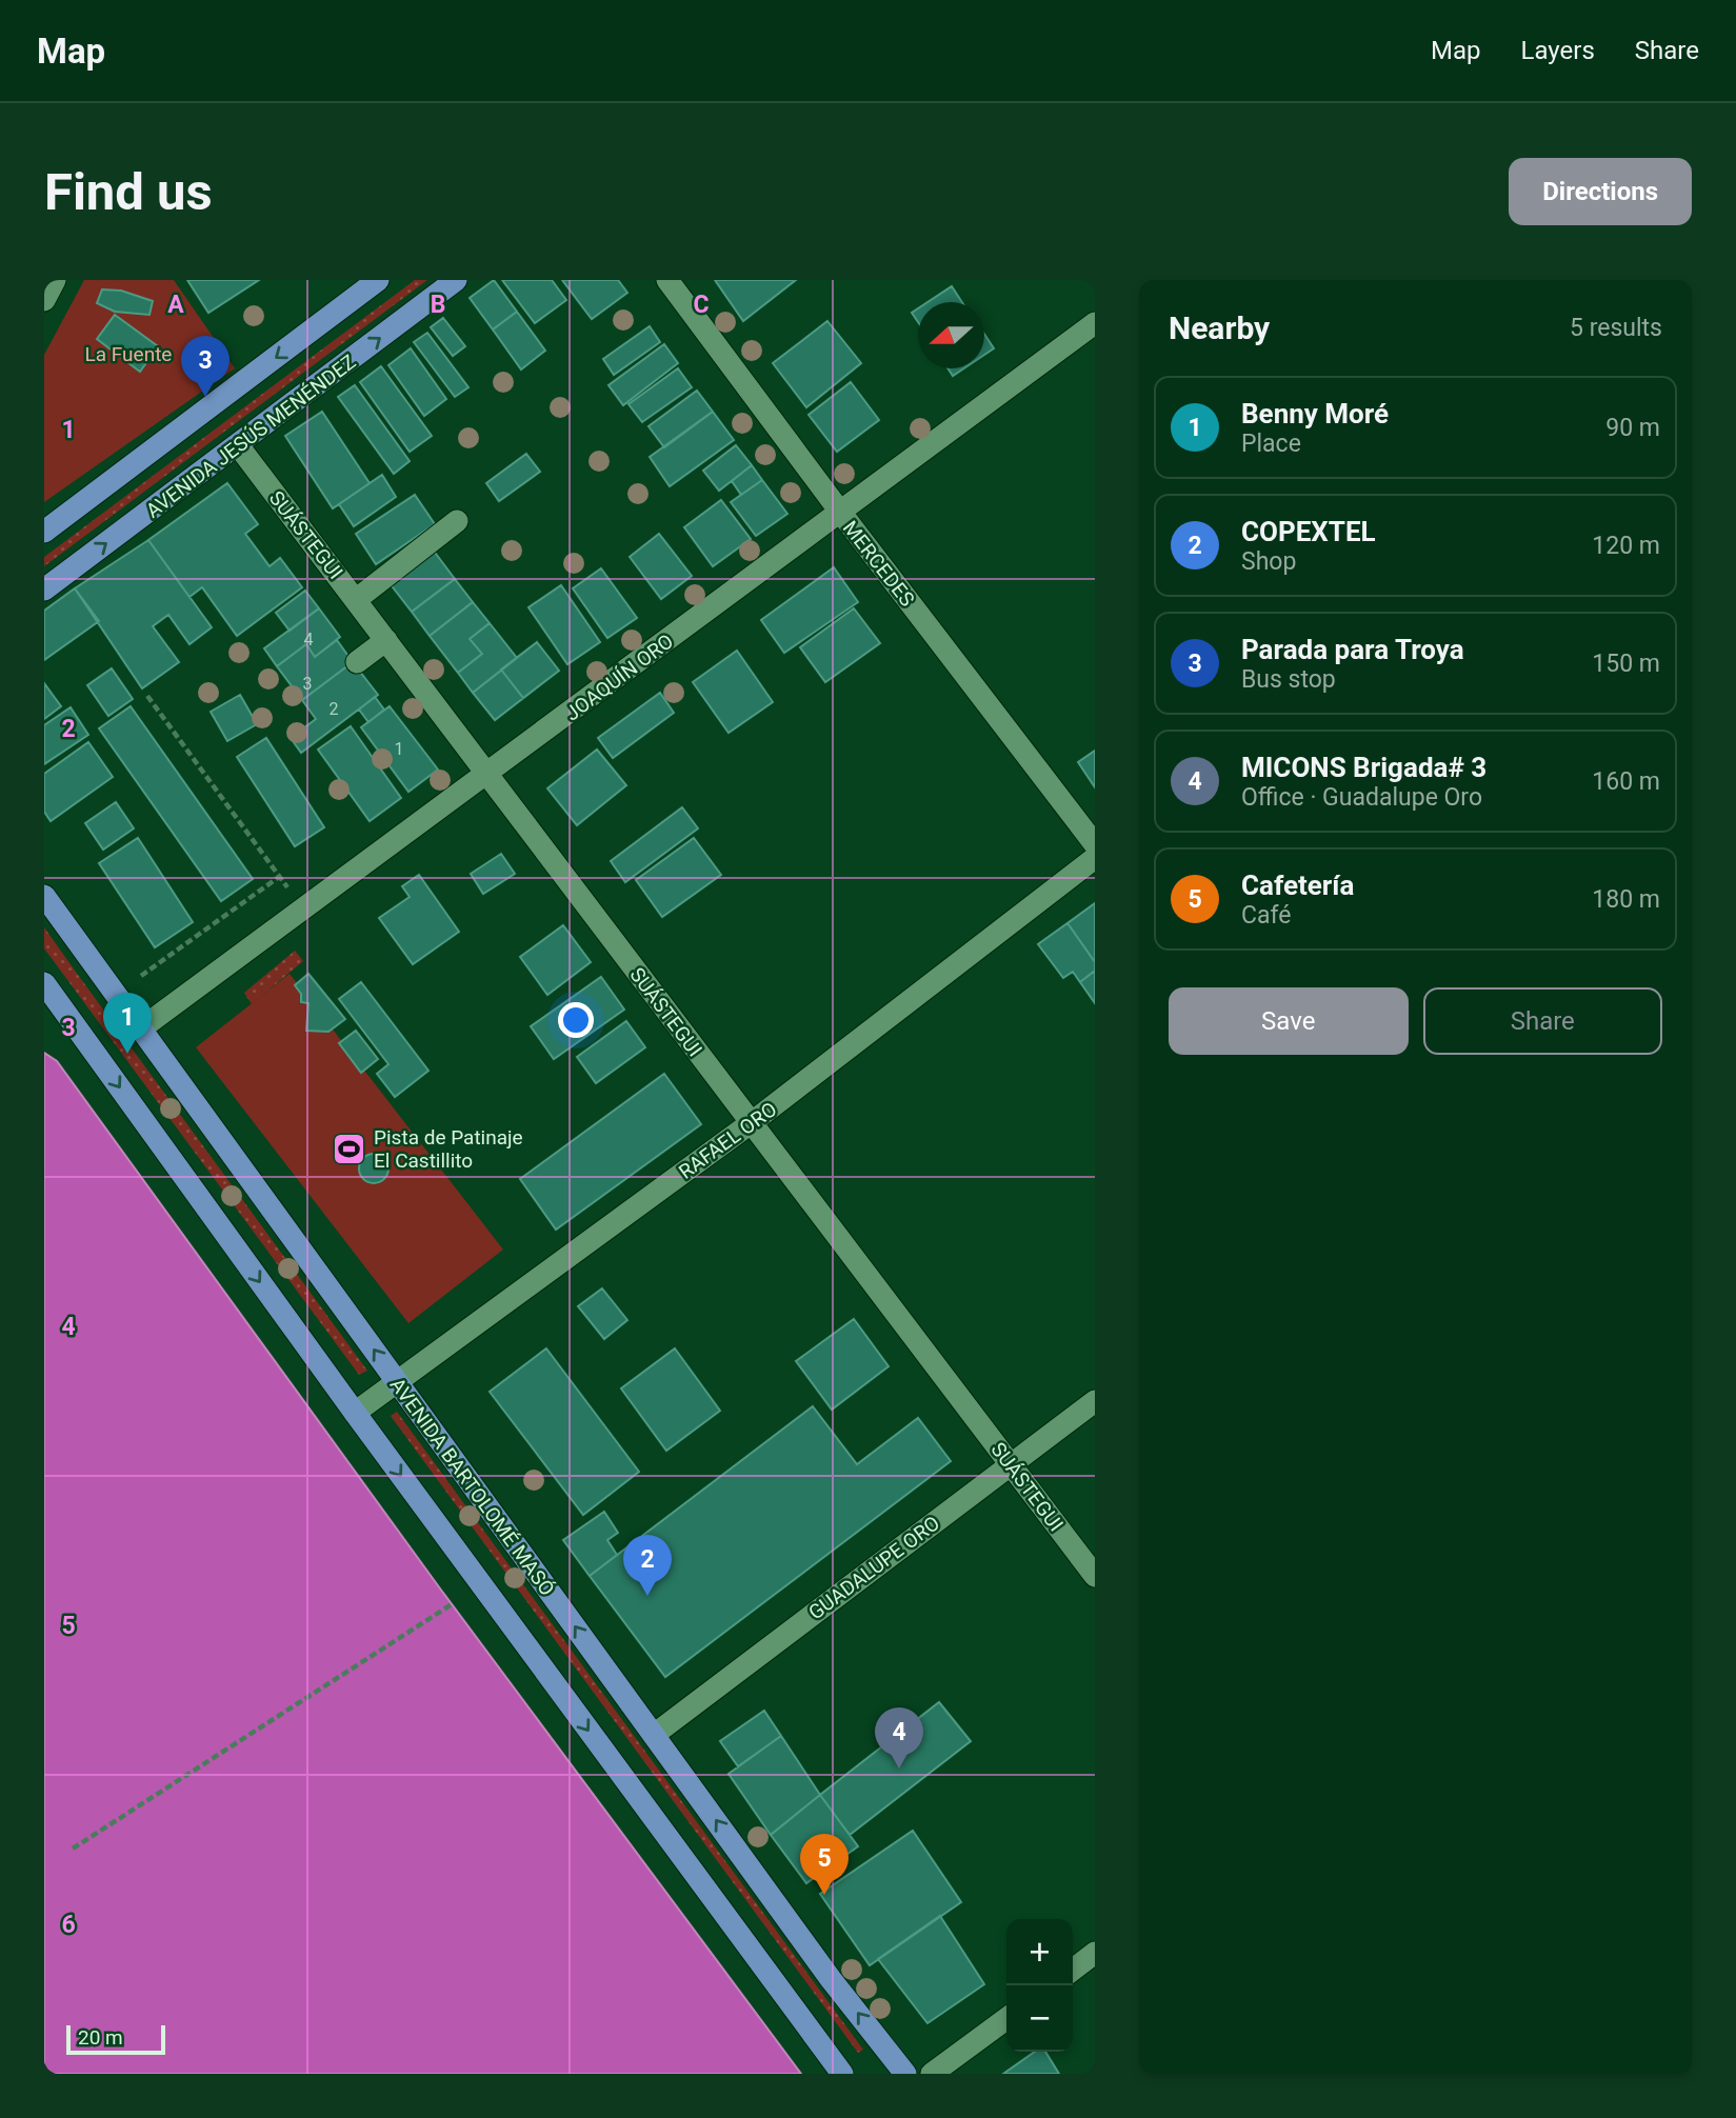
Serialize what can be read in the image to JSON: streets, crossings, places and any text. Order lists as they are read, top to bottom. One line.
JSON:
{"streets":{"main road":["AVENIDA JESÚS MENÉNDEZ","AVENIDA BARTOLOMÉ MASÓ"],"street":["SUÁSTEGUI","MERCEDES","JOAQUÍN ORO","RAFAEL ORO","GUADALUPE ORO"]},"crossings":[["AVENIDA JESÚS MENÉNDEZ","SUÁSTEGUI"],["SUÁSTEGUI","JOAQUÍN ORO"],["SUÁSTEGUI","RAFAEL ORO"],["SUÁSTEGUI","GUADALUPE ORO"],["MERCEDES","JOAQUÍN ORO"],["JOAQUÍN ORO","AVENIDA BARTOLOMÉ MASÓ"],["RAFAEL ORO","AVENIDA BARTOLOMÉ MASÓ"],["AVENIDA BARTOLOMÉ MASÓ","GUADALUPE ORO"]],"parks":["La Fuente"],"places":{"sports":["Pista de Patinaje El Castillito"]},"house_numbers":["4","3","2","1"],"scale_bar":"20 m","north":"left","page":{"header":"Map","nav":["Map","Layers","Share"],"buttons":["Directions",["Save","Share"]],"title":"Find us","heading":["Nearby","5 results"],"pins":["3","1","2","4","5"],"list":[{"mark":"1","name":"Benny Moré","note":"Place","value":"90 m"},{"mark":"2","name":"COPEXTEL","note":"Shop","value":"120 m"},{"mark":"3","name":"Parada para Troya","note":"Bus stop","value":"150 m"},{"mark":"4","name":"MICONS Brigada# 3","note":"Office · Guadalupe Oro","value":"160 m"},{"mark":"5","name":"Cafetería","note":"Café","value":"180 m"}],"map_buttons":["+","−"],"scale":"20 m"},"grid":{"columns":["A","B","C"],"rows":["1","2","3","4","5","6"]}}
